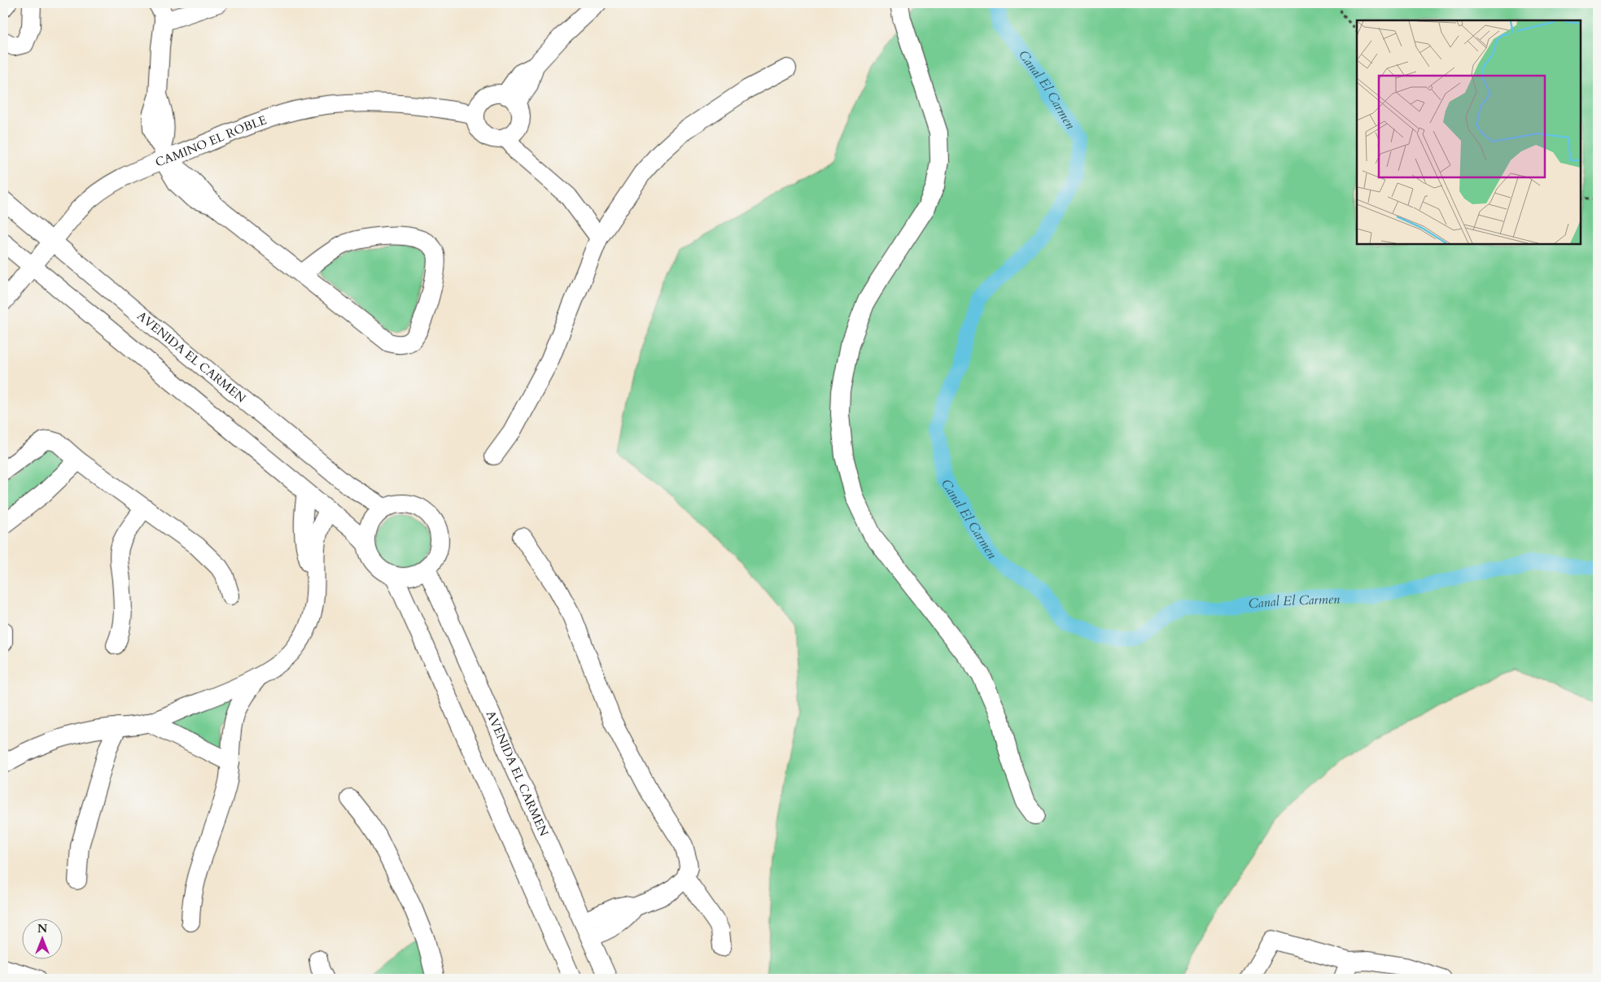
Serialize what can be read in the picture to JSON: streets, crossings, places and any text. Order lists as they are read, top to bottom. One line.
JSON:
{"streets":{"street":["CAMINO EL ROBLE","AVENIDA EL CARMEN"]},"crossings":[["CAMINO EL ROBLE","AVENIDA EL CARMEN"]],"water":["Canal El Carmen"],"north":"top"}
